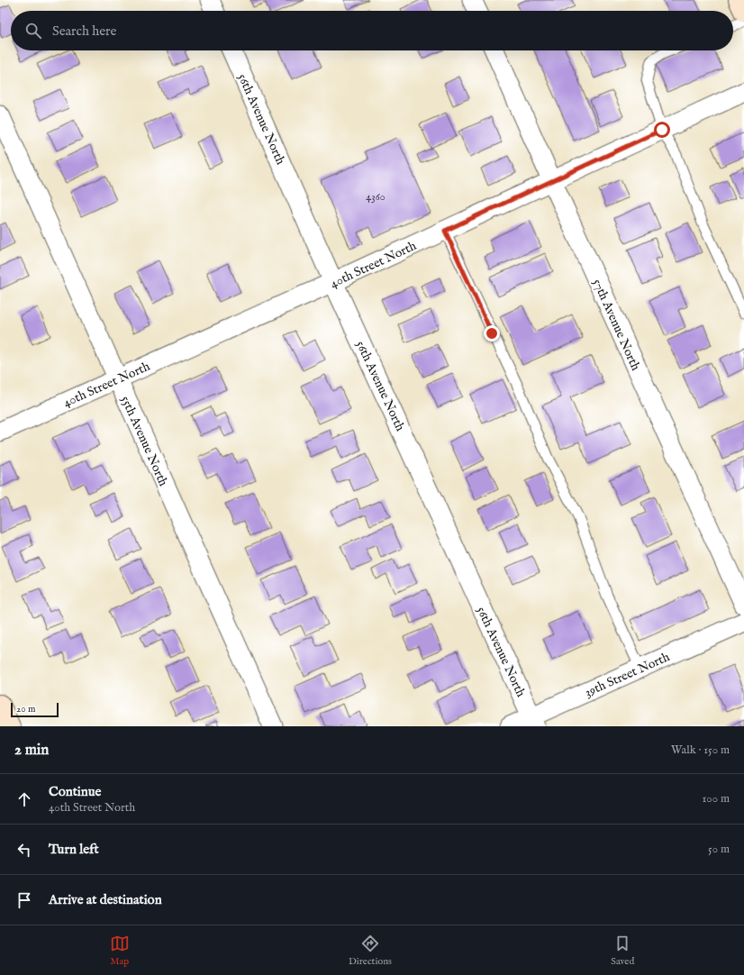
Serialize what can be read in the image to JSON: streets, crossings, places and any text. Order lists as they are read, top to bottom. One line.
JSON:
{"streets":{"street":["56th Avenue North","40th Street North","57th Avenue North","55th Avenue North","39th Street North"]},"crossings":[["56th Avenue North","40th Street North"],["56th Avenue North","39th Street North"],["40th Street North","57th Avenue North"],["40th Street North","55th Avenue North"]],"house_numbers":["4360"],"scale_bar":"20 m","page":{"search":"Search here","scale":"20 m","heading":["2 min","Walk · 150 m"],"list":[["Continue","40th Street North","100 m"],["Turn left","50 m"],"Arrive at destination"],"nav":["Map","Directions","Saved"]}}
